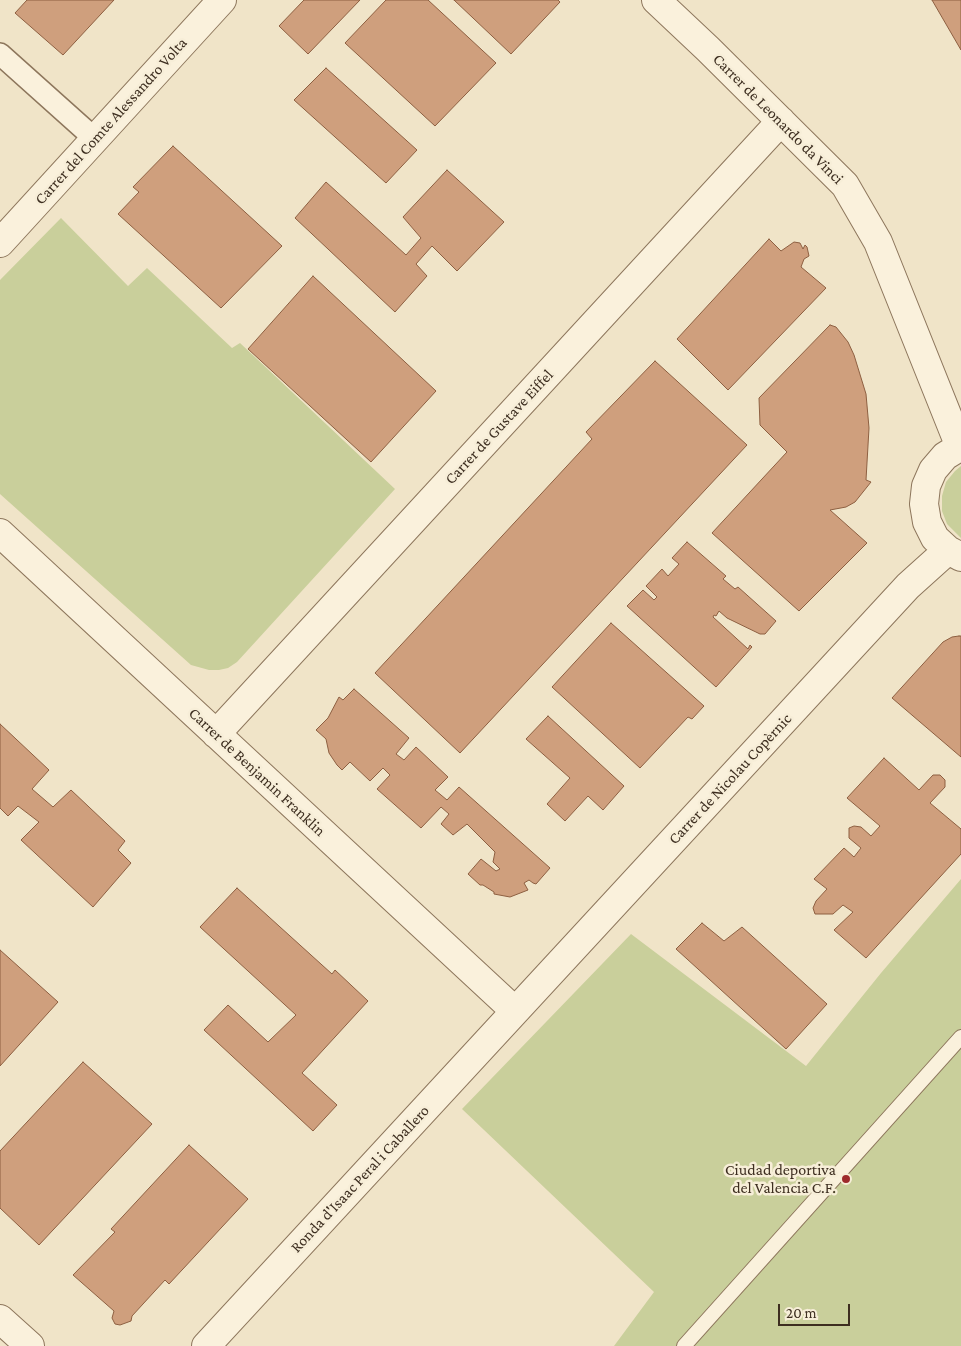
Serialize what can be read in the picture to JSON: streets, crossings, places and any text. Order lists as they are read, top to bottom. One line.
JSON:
{"streets":{"street":["Carrer de Leonardo da Vinci","Carrer del Comte Alessandro Volta","Carrer de Gustave Eiffel","Carrer de Benjamin Franklin","Carrer de Nicolau Copèrnic","Ronda d'Isaac Peral i Caballero"]},"crossings":[["Carrer de Leonardo da Vinci","Carrer de Gustave Eiffel"],["Carrer de Gustave Eiffel","Carrer de Benjamin Franklin"],["Carrer de Benjamin Franklin","Carrer de Nicolau Copèrnic"],["Carrer de Benjamin Franklin","Ronda d'Isaac Peral i Caballero"],["Carrer de Nicolau Copèrnic","Ronda d'Isaac Peral i Caballero"]],"places":["Ciudad deportiva del Valencia C.F."],"scale_bar":"20 m"}
